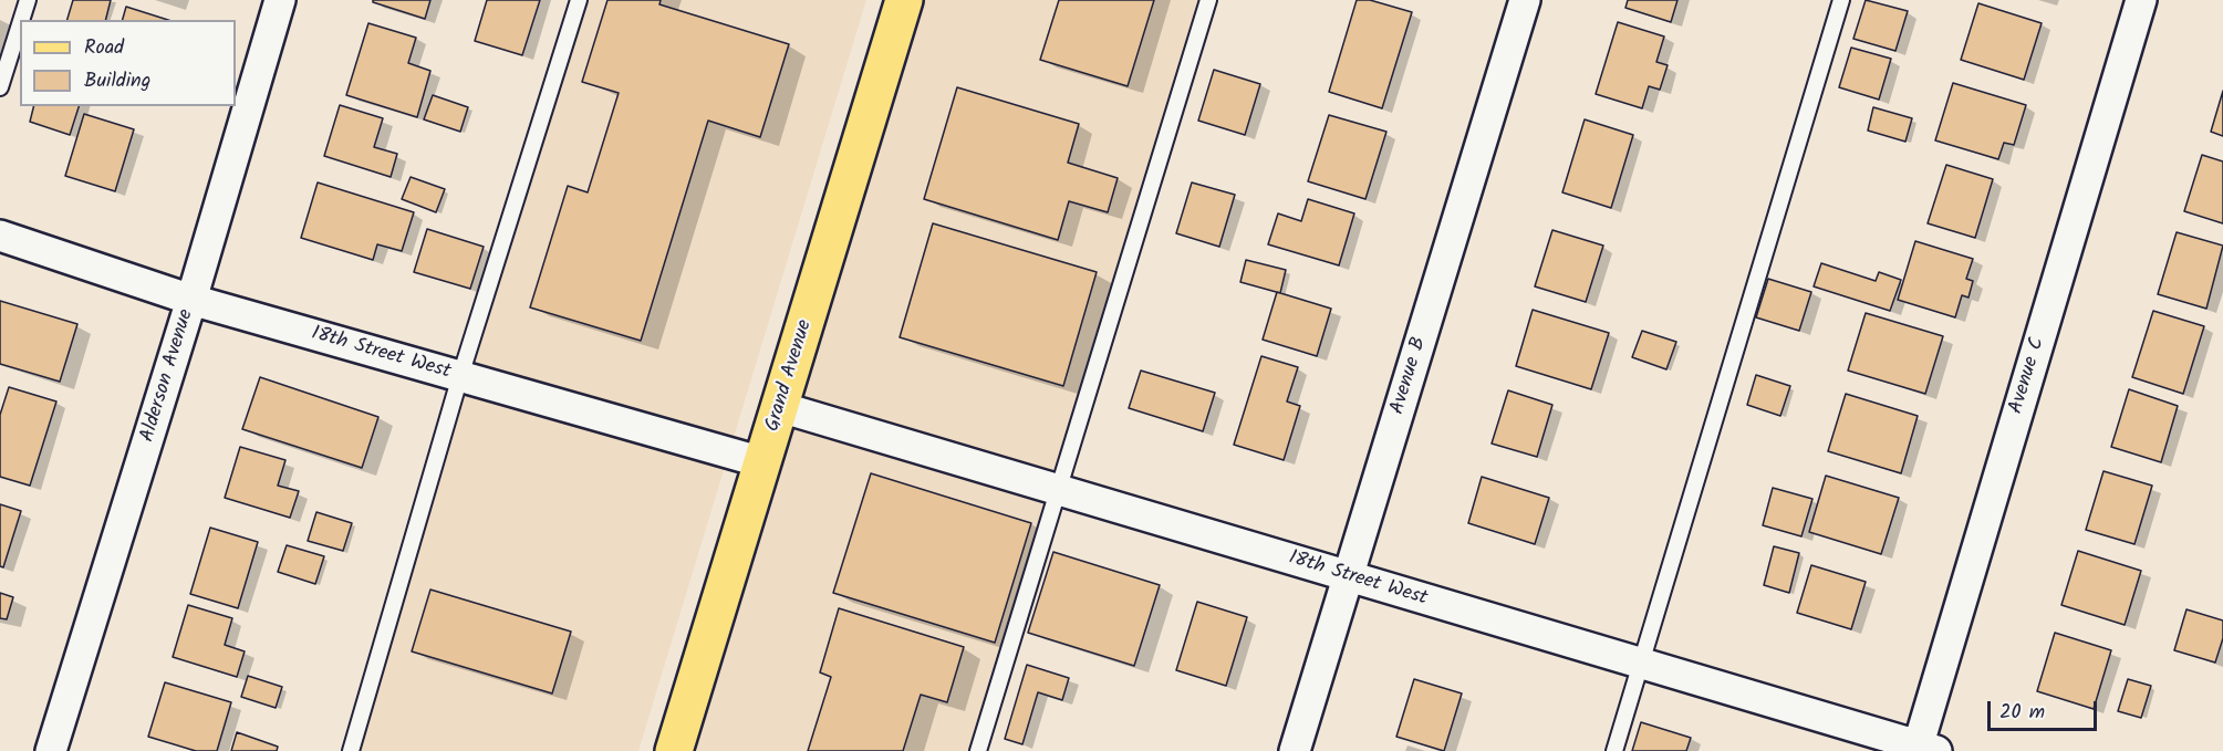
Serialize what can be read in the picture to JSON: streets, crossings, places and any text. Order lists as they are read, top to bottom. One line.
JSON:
{"streets":{"main road":["Grand Avenue"],"street":["18th Street West","Alderson Avenue","Avenue B","Avenue C"]},"crossings":[["18th Street West","Alderson Avenue"],["18th Street West","Grand Avenue"],["18th Street West","Avenue B"],["18th Street West","Avenue C"]],"legend":["Road","Building"],"scale_bar":"20 m"}
